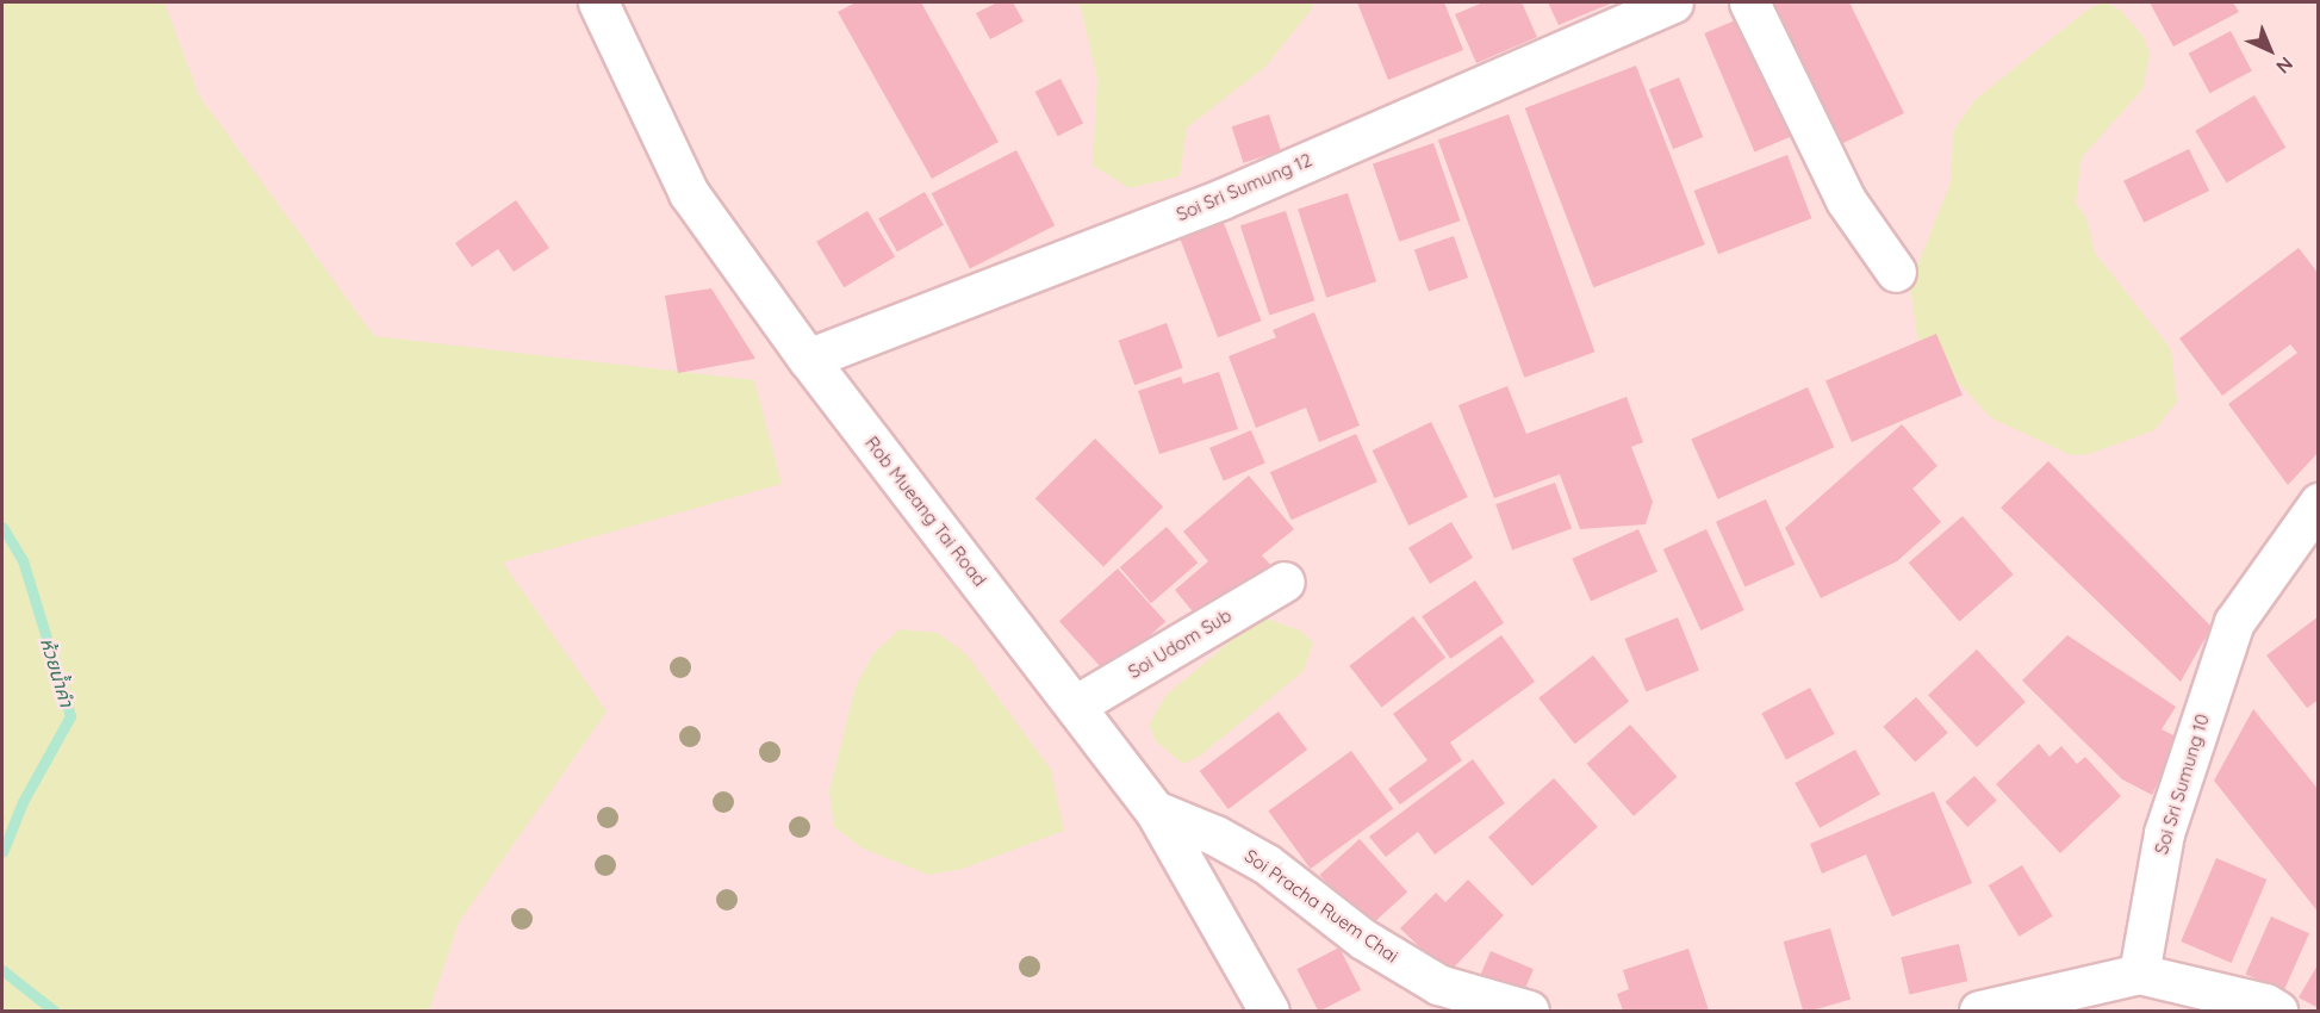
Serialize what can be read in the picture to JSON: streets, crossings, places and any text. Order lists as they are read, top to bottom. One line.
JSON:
{"streets":{"street":["Soi Sri Sumung 12","Rob Mueang Tai Road","Soi Udom Sub","Soi Sri Sumung 10","Soi Pracha Ruem Chai"]},"crossings":[["Soi Sri Sumung 12","Rob Mueang Tai Road"],["Rob Mueang Tai Road","Soi Udom Sub"],["Rob Mueang Tai Road","Soi Pracha Ruem Chai"]],"water":["ห้วยน้ำคำ"],"north":"bottom right"}
